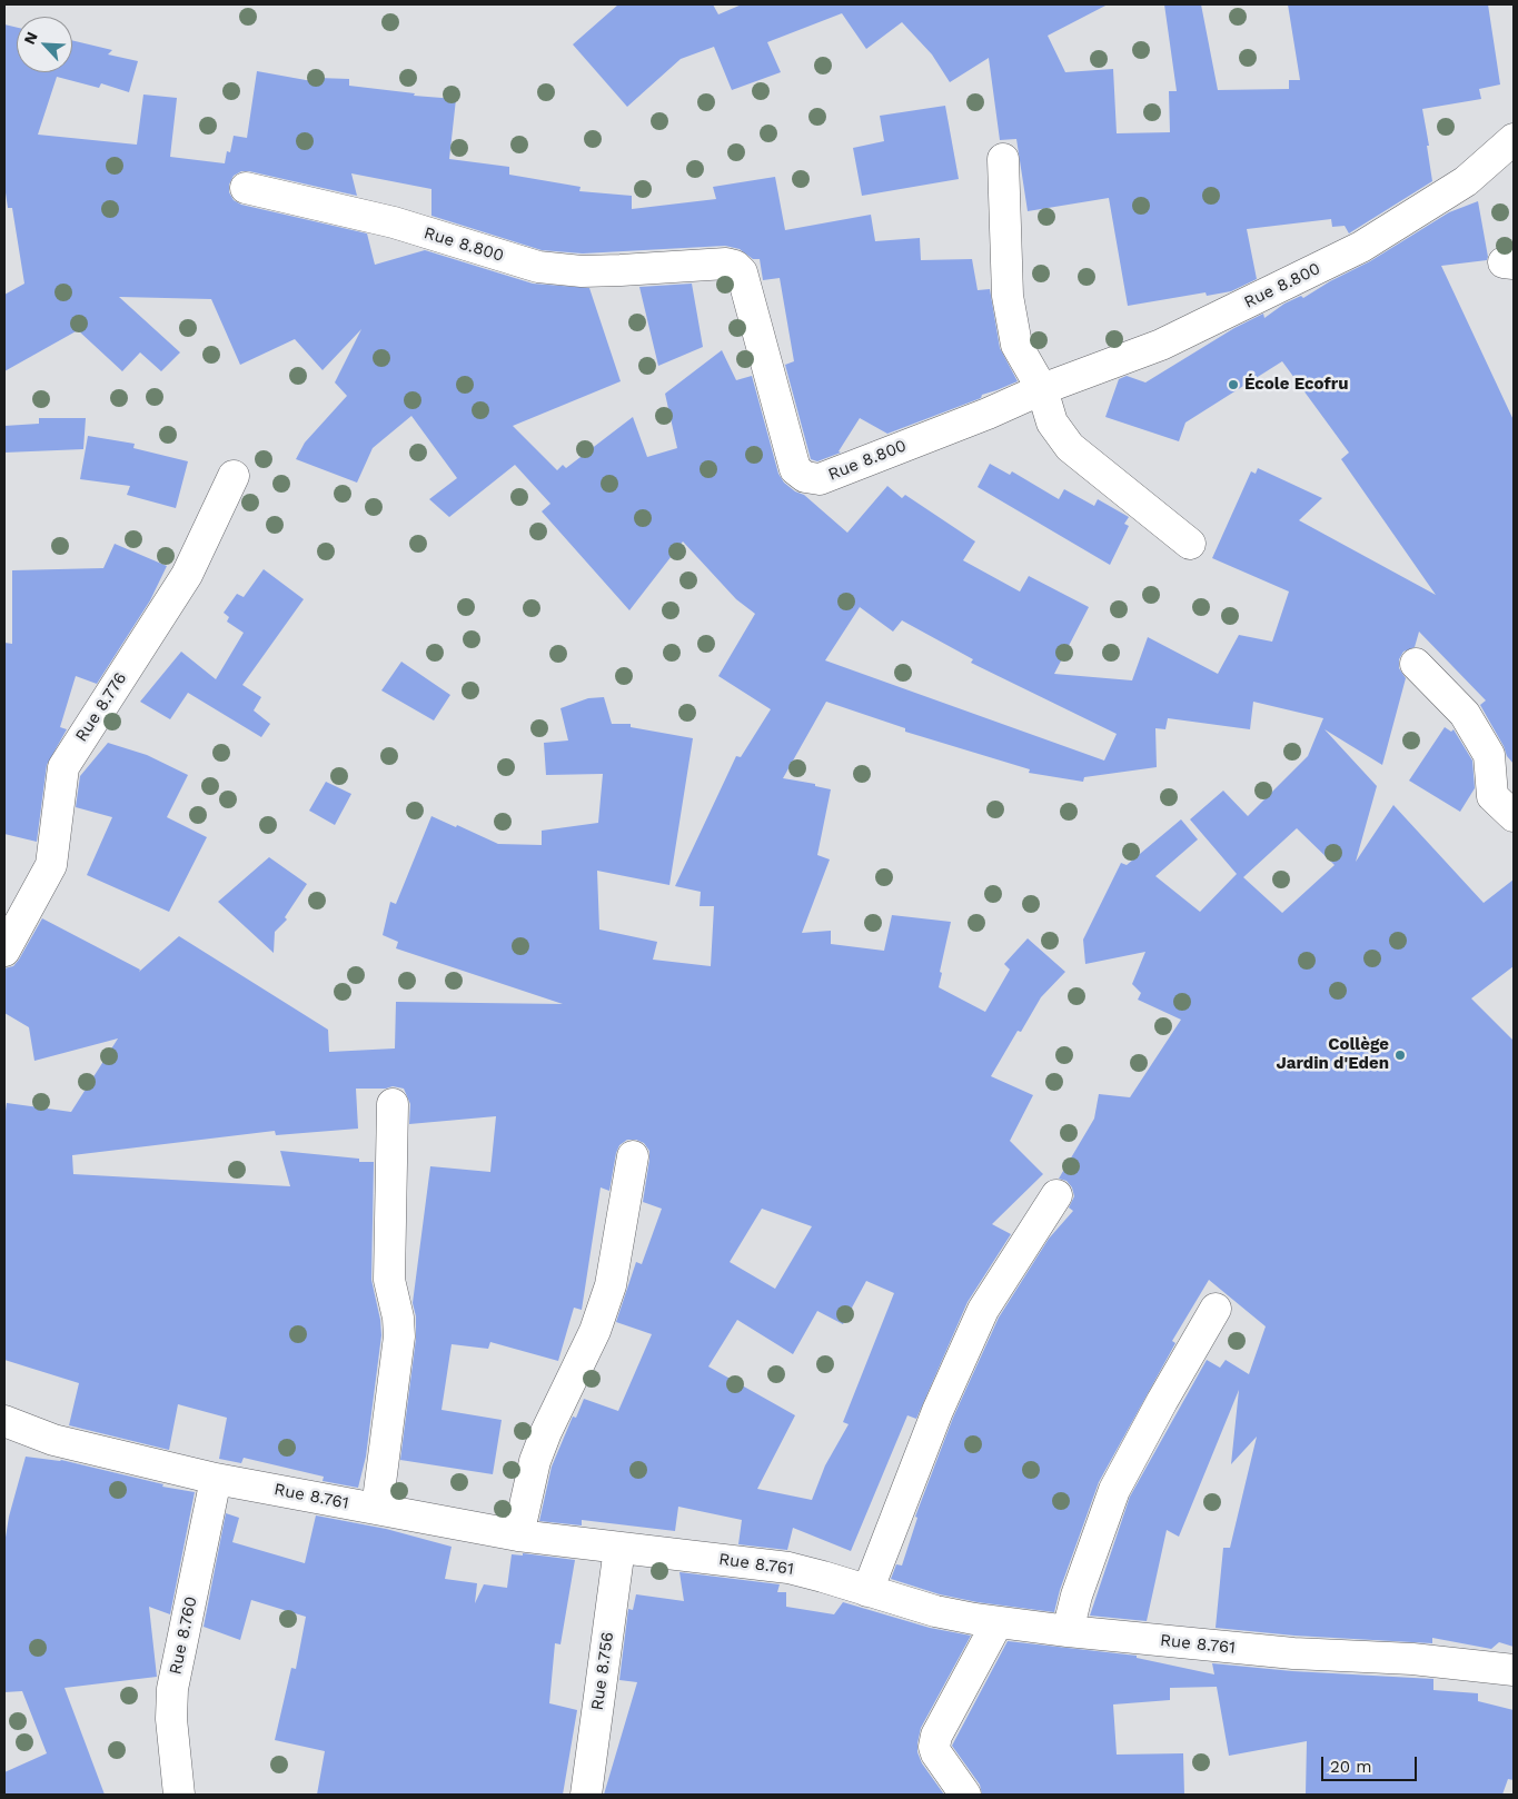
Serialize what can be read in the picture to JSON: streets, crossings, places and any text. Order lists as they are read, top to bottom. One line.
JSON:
{"streets":{"street":["Rue 8.800","Rue 8.776","Rue 8.761","Rue 8.760","Rue 8.756"]},"crossings":[["Rue 8.761","Rue 8.760"],["Rue 8.761","Rue 8.756"]],"places":["École Ecofru","Collège Jardin d'Eden"],"scale_bar":"20 m","north":"top left"}
